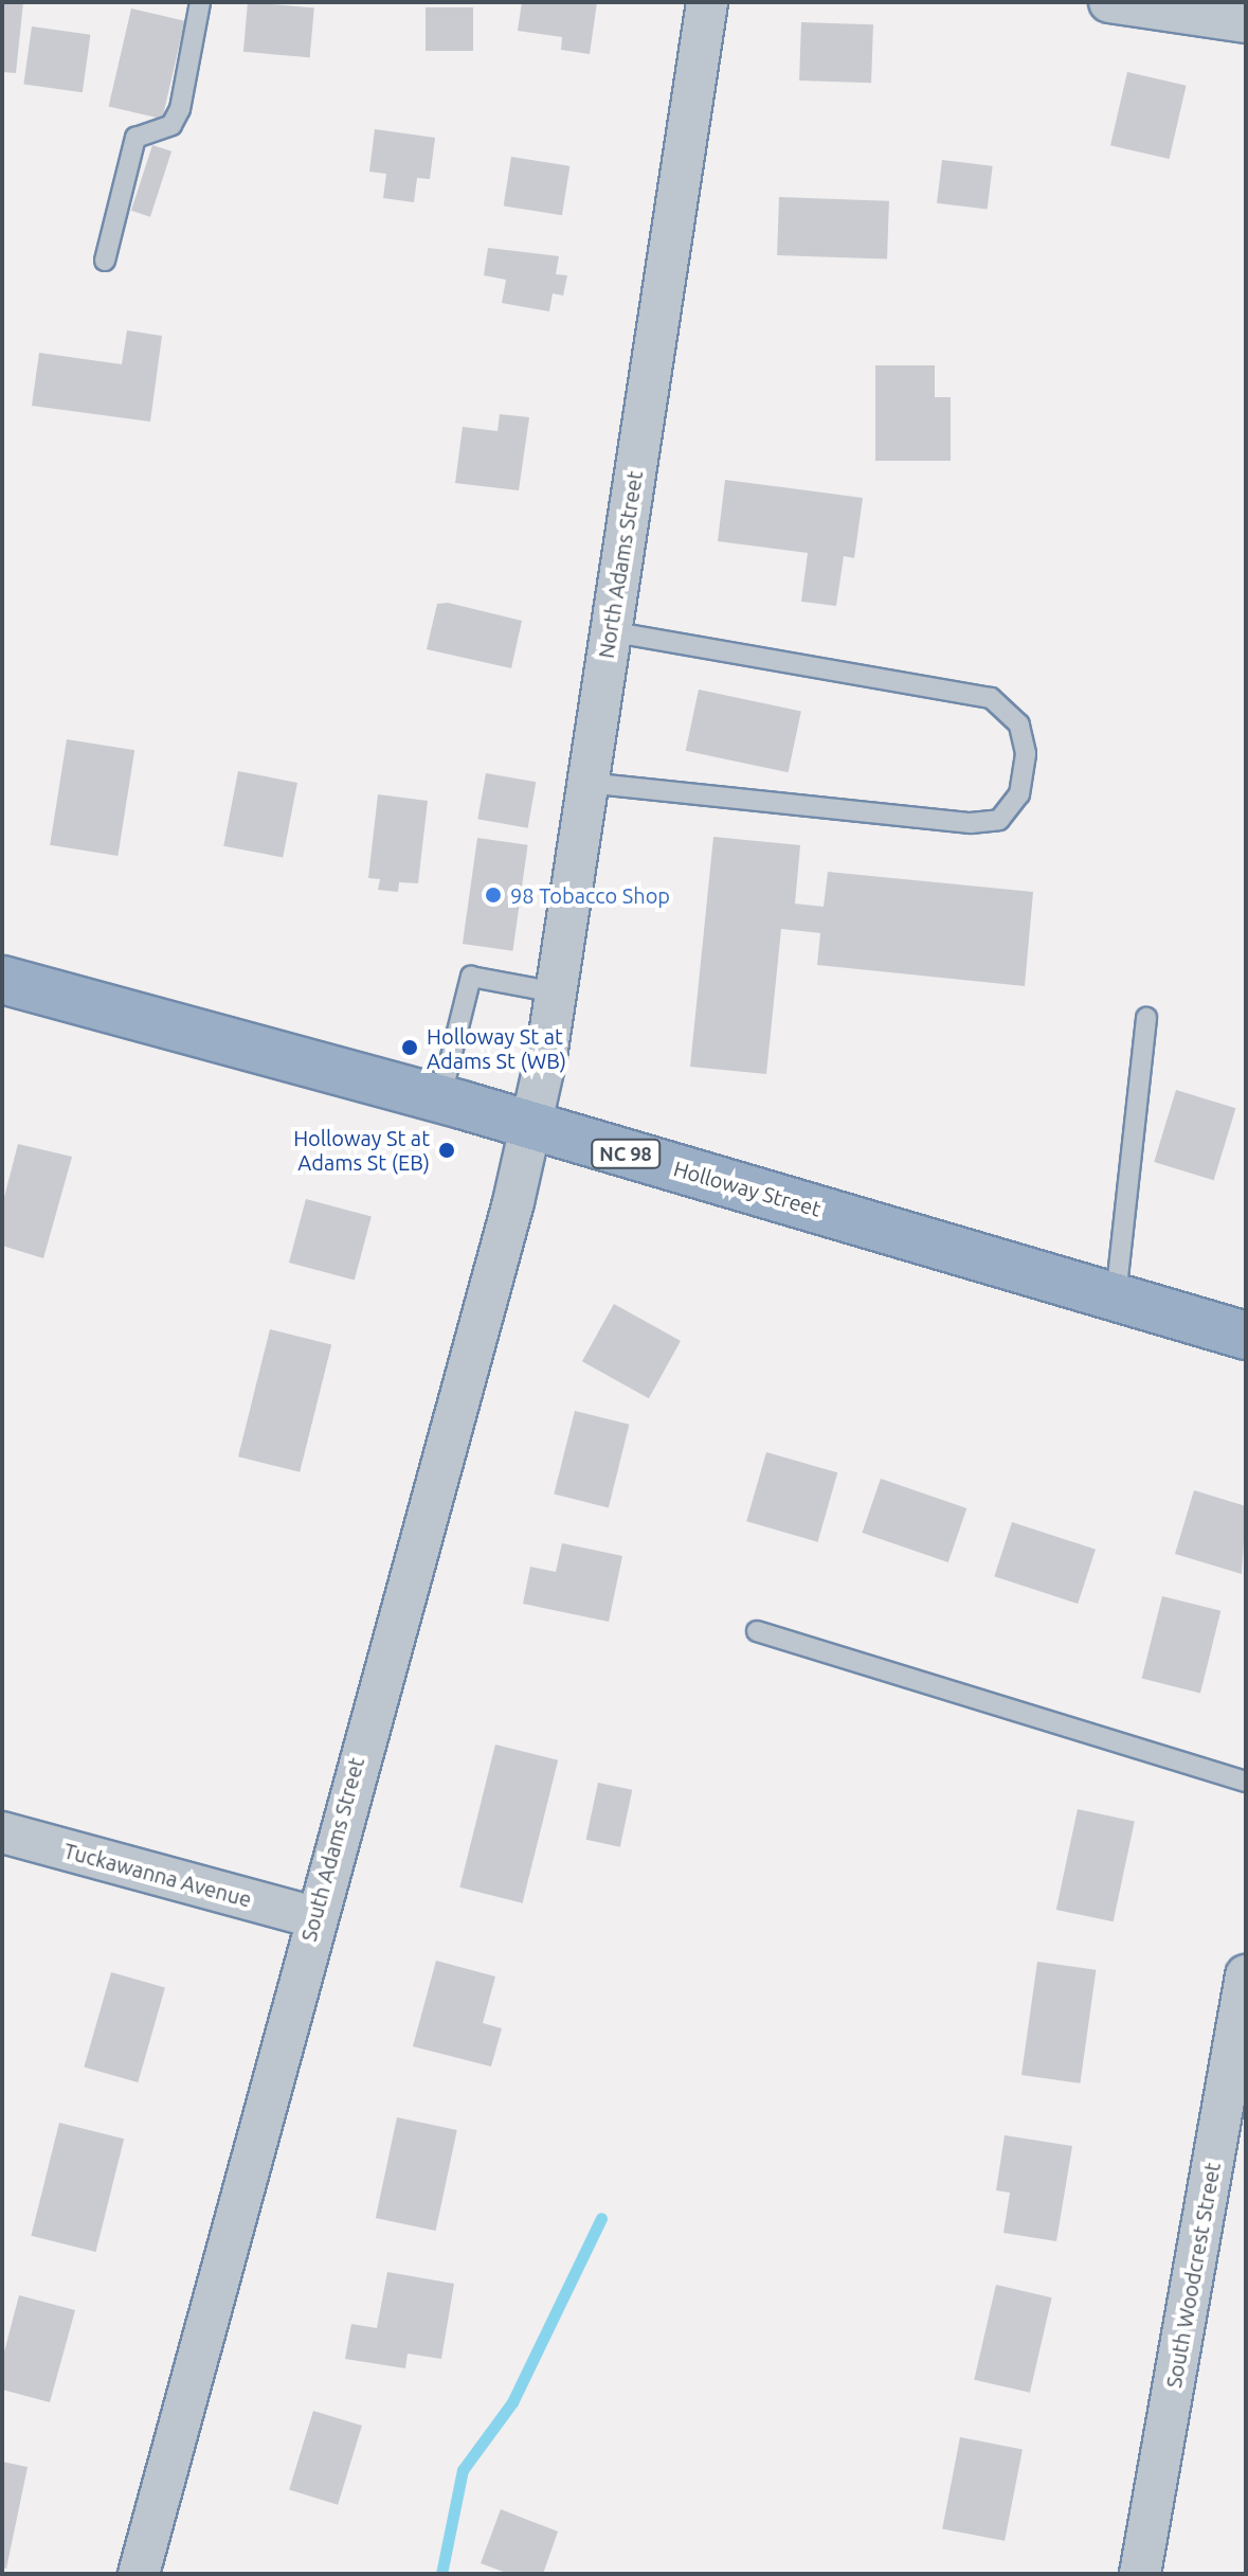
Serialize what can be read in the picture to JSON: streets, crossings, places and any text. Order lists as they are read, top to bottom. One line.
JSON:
{"streets":{"highway":["NC 98","Holloway Street"],"street":["North Adams Street","South Adams Street","Tuckawanna Avenue","South Woodcrest Street"]},"crossings":[["North Adams Street","Holloway Street"],["North Adams Street","South Adams Street"],["Holloway Street","South Adams Street"],["South Adams Street","Tuckawanna Avenue"]],"places":["98 Tobacco Shop","Holloway St at Adams St (WB)","Holloway St at Adams St (EB)"]}
